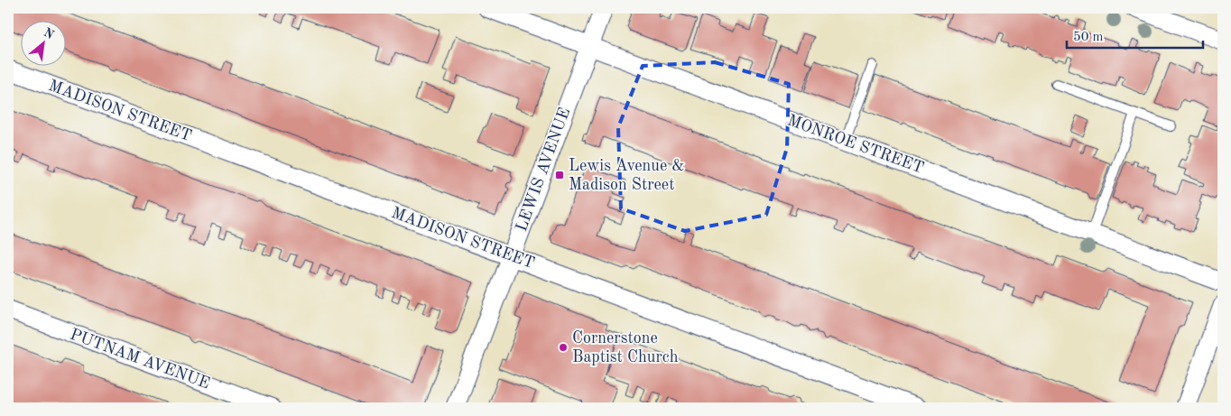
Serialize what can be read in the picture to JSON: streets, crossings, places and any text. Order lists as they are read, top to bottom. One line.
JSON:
{"streets":{"street":["MADISON STREET","MONROE STREET","LEWIS AVENUE","PUTNAM AVENUE"]},"crossings":[["MADISON STREET","LEWIS AVENUE"],["MONROE STREET","LEWIS AVENUE"]],"places":{"transit":["Lewis Avenue & Madison Street"],"other":["Cornerstone Baptist Church"]},"scale_bar":"50 m","north":"top right"}
